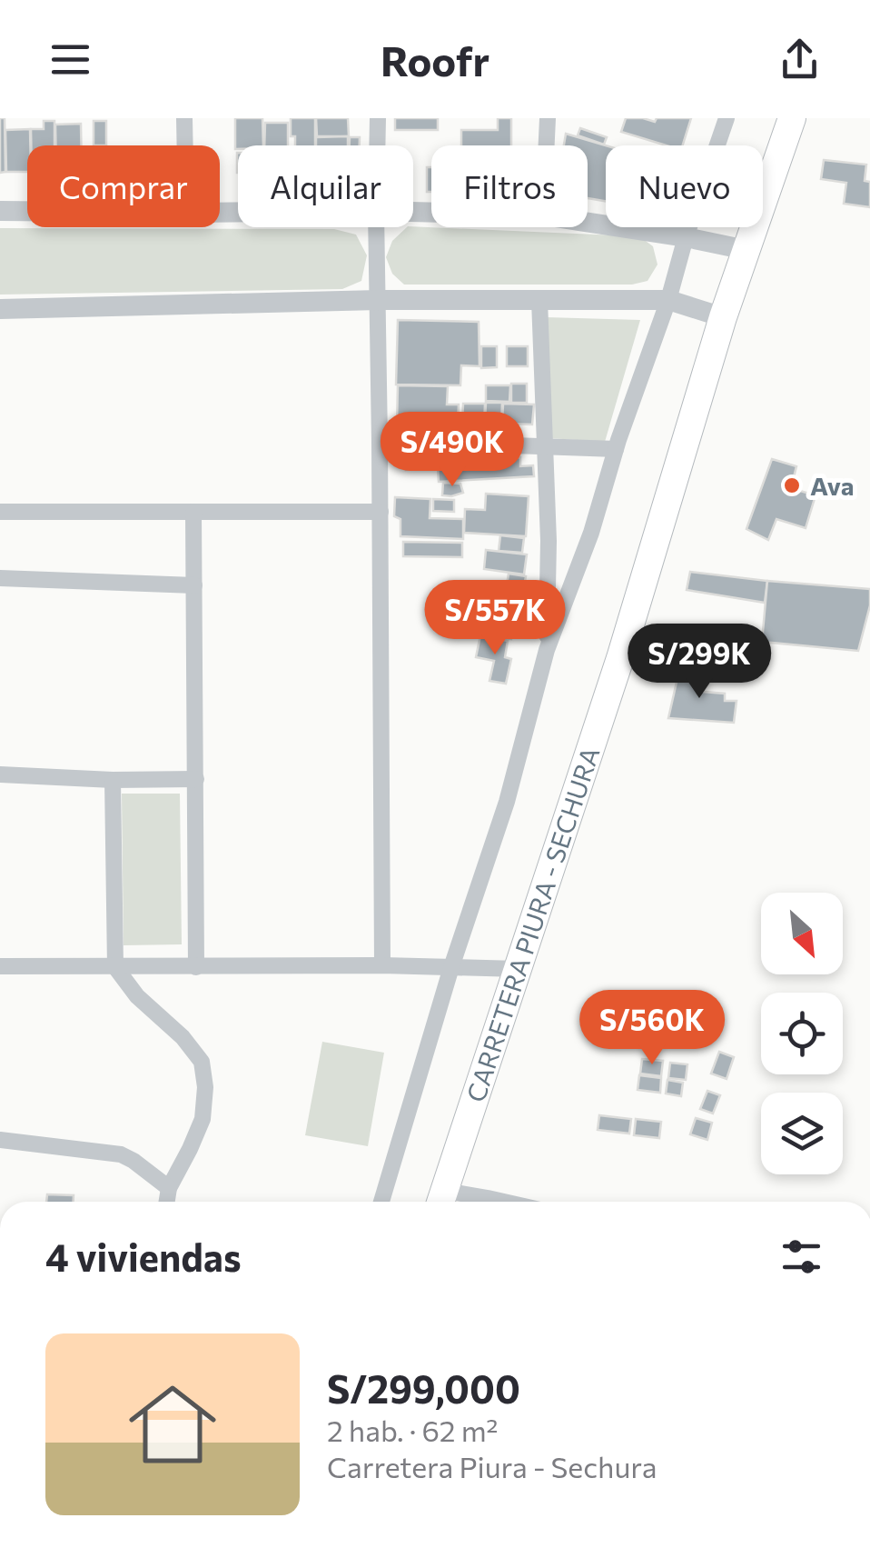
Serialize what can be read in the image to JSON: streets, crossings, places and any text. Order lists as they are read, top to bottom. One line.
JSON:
{"streets":{"main road":["CARRETERA PIURA - SECHURA"]},"places":["Ava"],"north":"bottom right","page":{"header":"Roofr","chip":["Comprar","Alquilar","Filtros","Nuevo"],"price":["S/490K","S/557K","S/299K","S/560K"],"heading":"4 viviendas","list":[{"name":"S/299,000","note":"2 hab. · 62 m² · Carretera Piura - Sechura"}]}}
